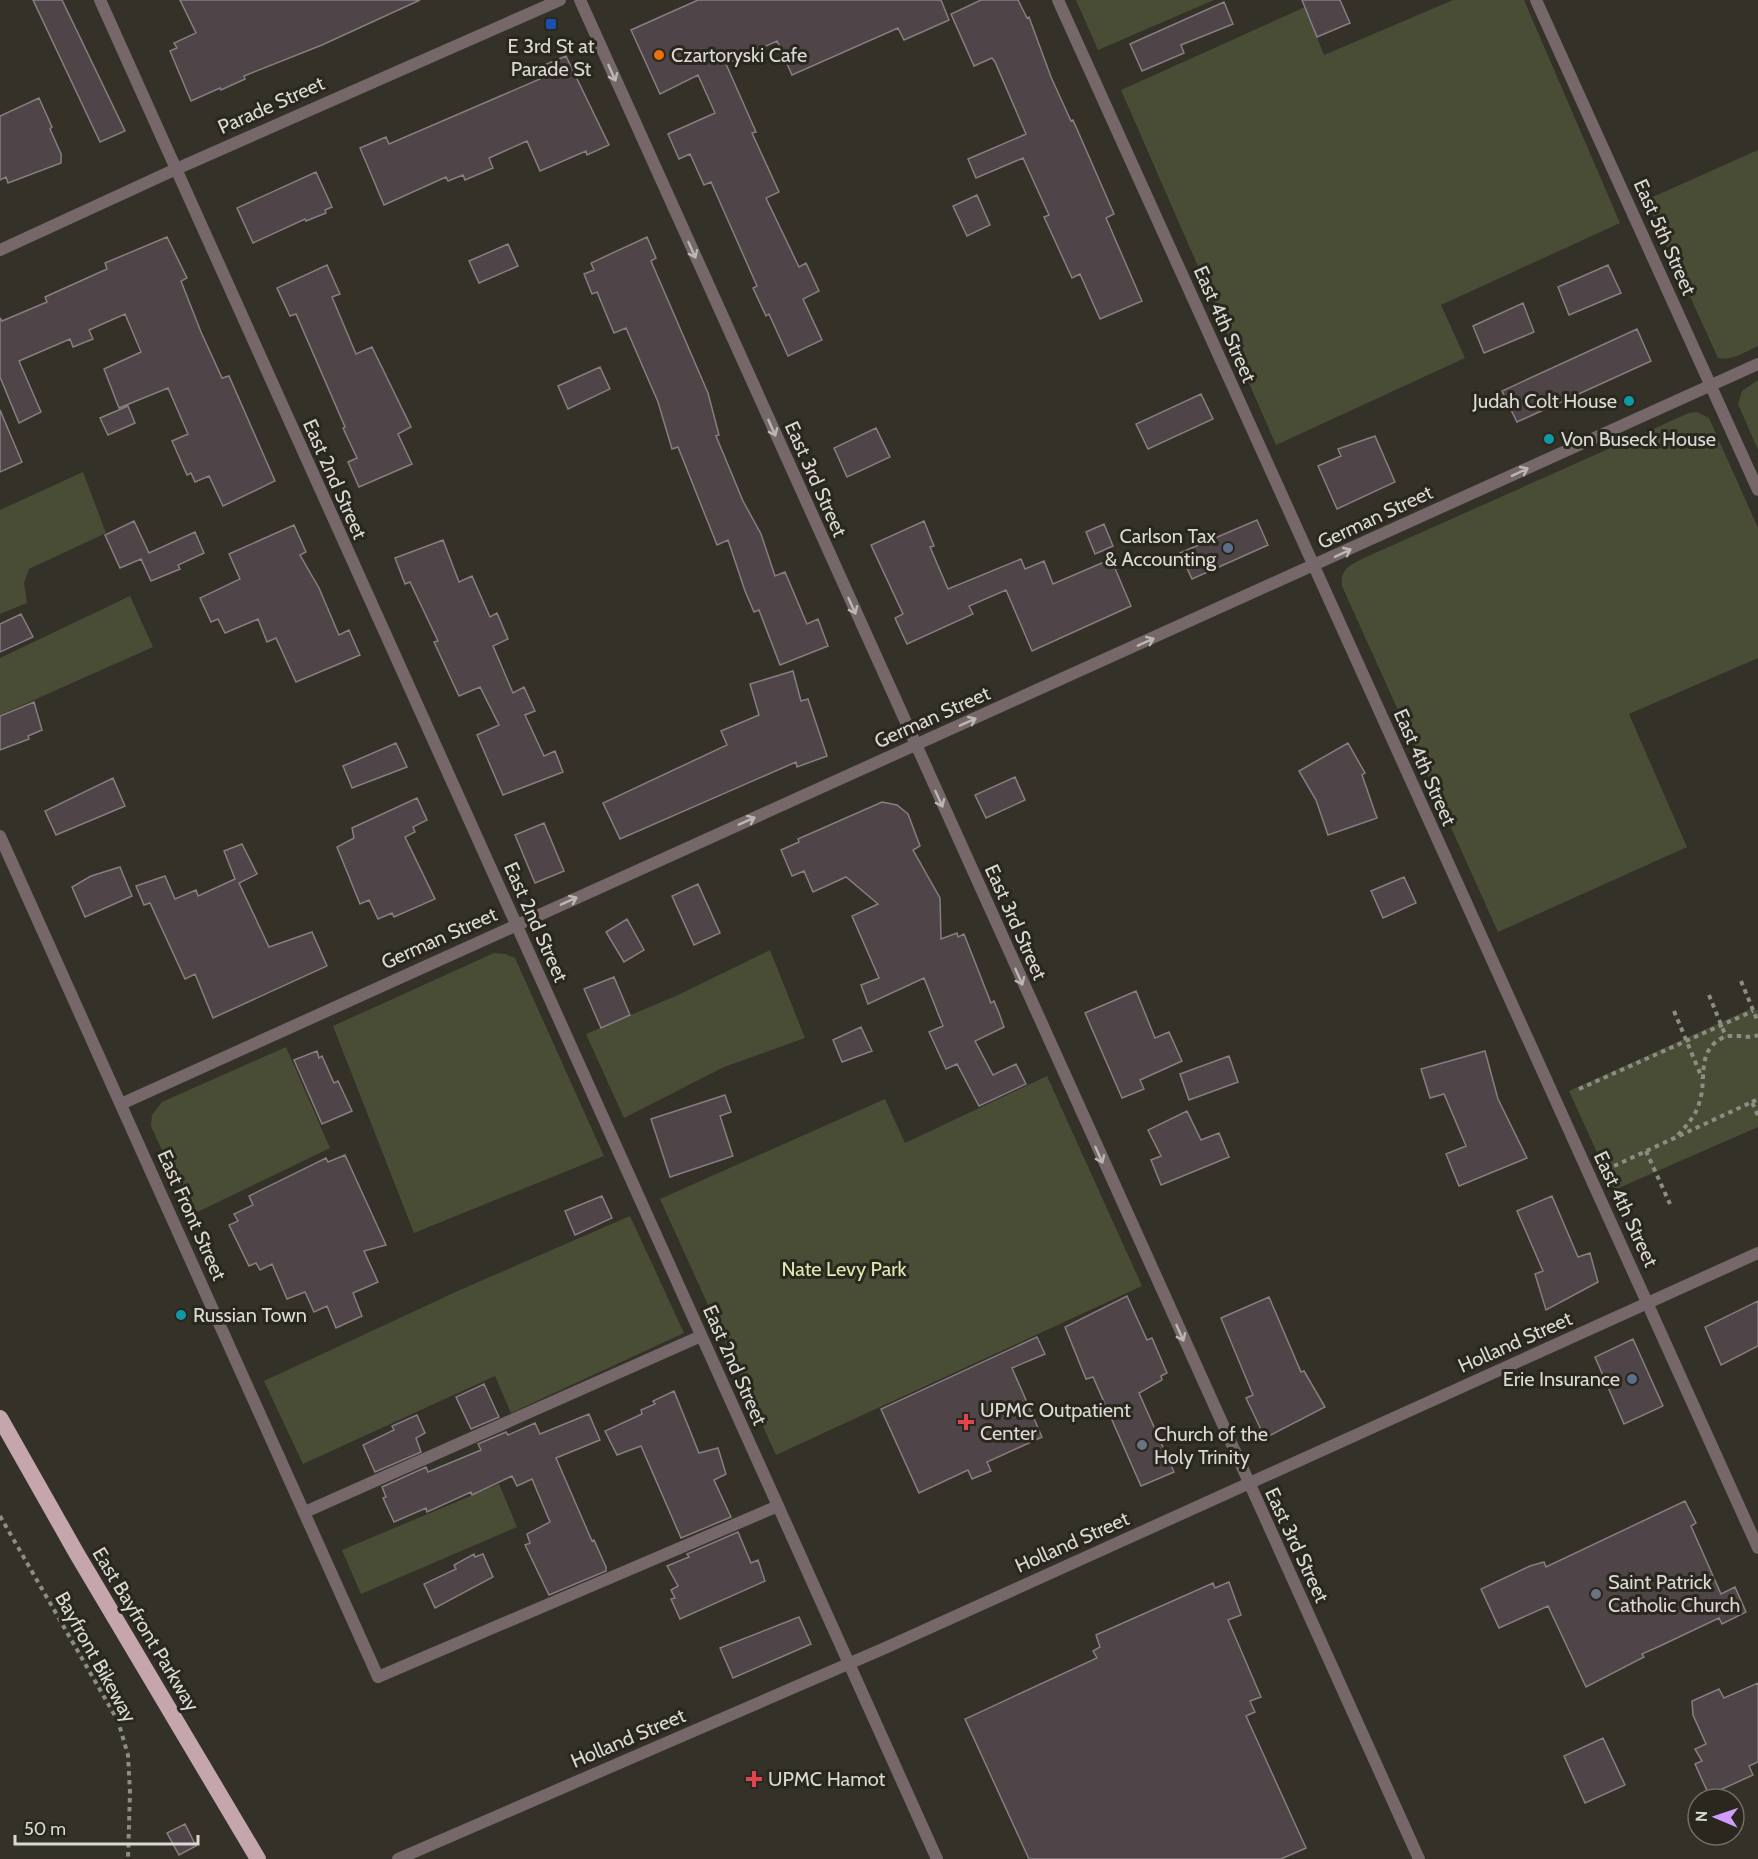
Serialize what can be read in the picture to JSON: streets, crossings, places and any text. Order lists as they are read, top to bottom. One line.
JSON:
{"streets":{"highway":["East Bayfront Parkway"],"street":["Parade Street","East 5th Street","East 4th Street","East 2nd Street","East 3rd Street","German Street","East Front Street","Holland Street"],"path":["Bayfront Bikeway"]},"crossings":[["Parade Street","East 2nd Street"],["East 5th Street","German Street"],["East 4th Street","German Street"],["East 4th Street","Holland Street"],["East 2nd Street","German Street"],["East 2nd Street","East Front Street"],["East 2nd Street","Holland Street"],["East 3rd Street","German Street"],["East 3rd Street","Holland Street"],["German Street","East Front Street"]],"one_way":["East 3rd Street","German Street"],"parks":["Nate Levy Park"],"places":{"transit":["E 3rd St at Parade St"],"other":["Czartoryski Cafe","Judah Colt House","Von Buseck House","Carlson Tax & Accounting","Russian Town","Erie Insurance","Church of the Holy Trinity","Saint Patrick Catholic Church"],"health":["UPMC Outpatient Center","UPMC Hamot"]},"scale_bar":"50 m","north":"left"}
